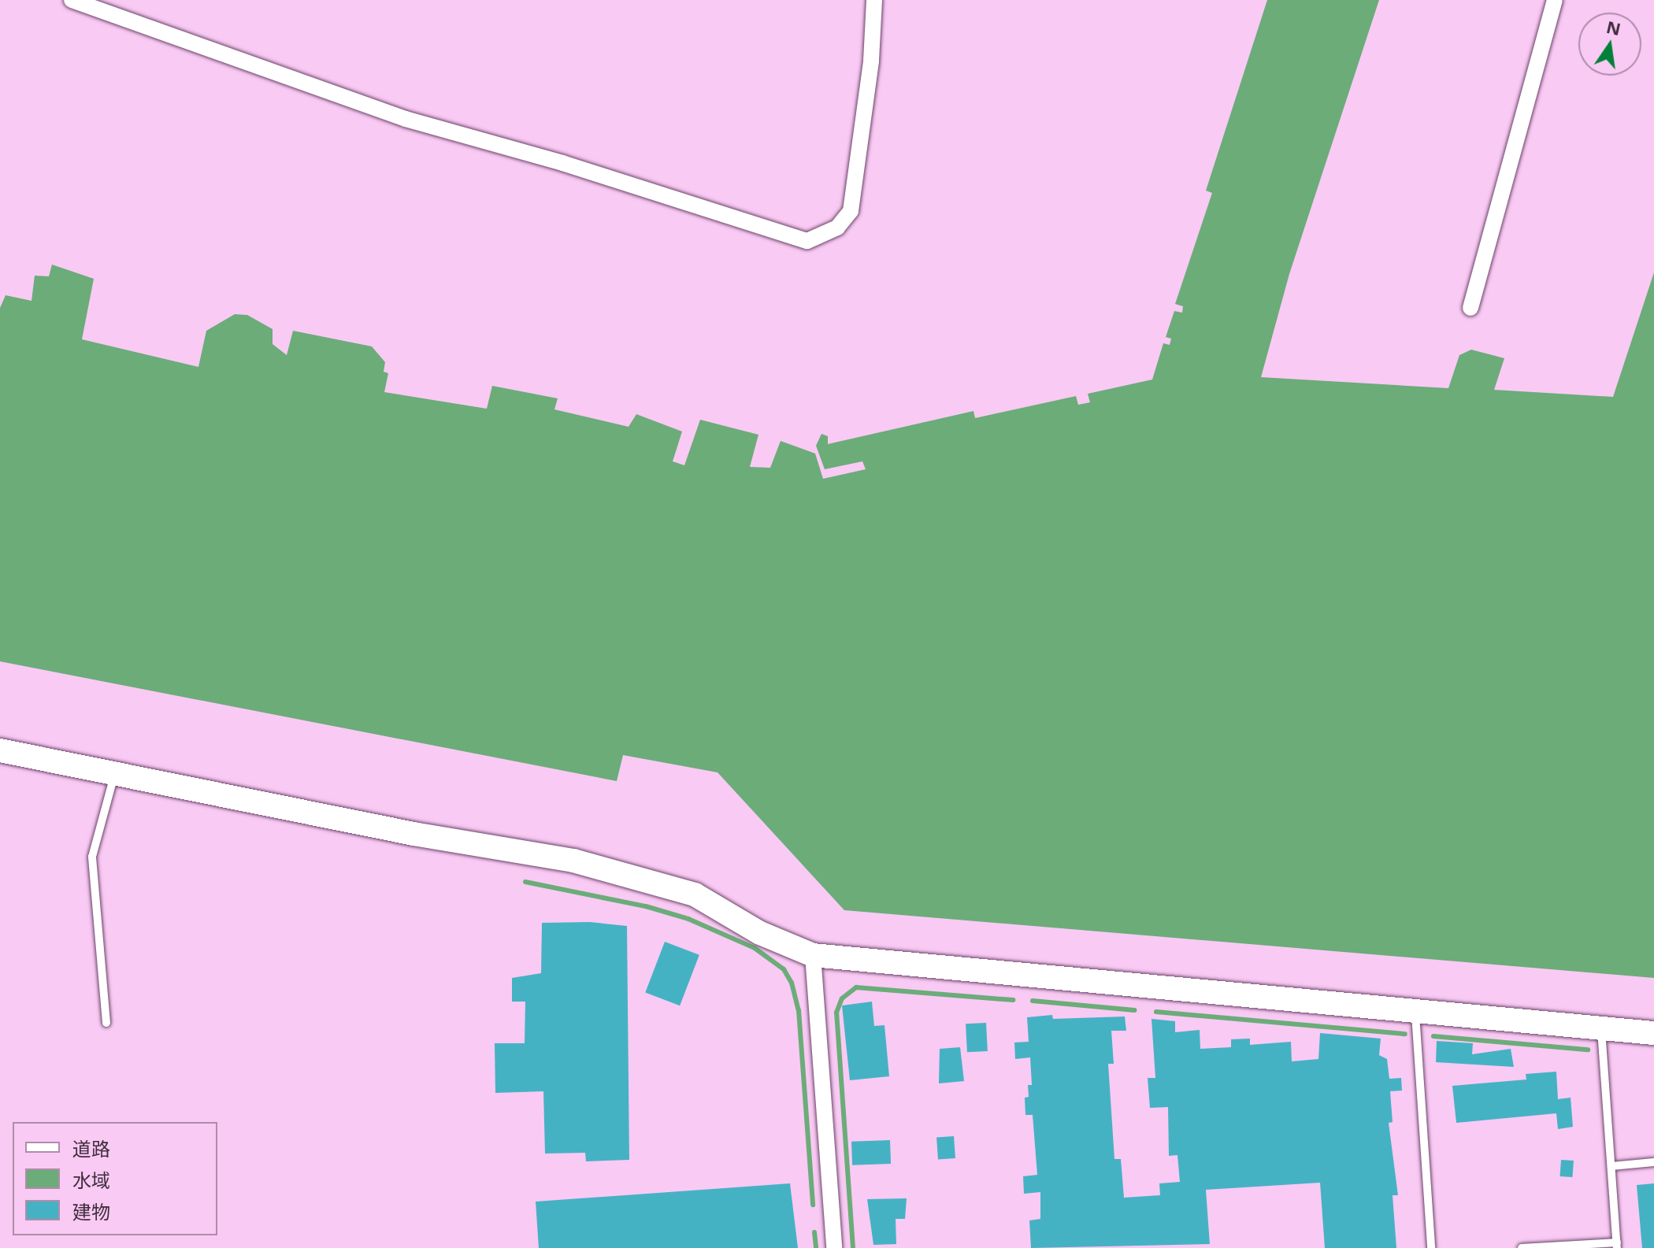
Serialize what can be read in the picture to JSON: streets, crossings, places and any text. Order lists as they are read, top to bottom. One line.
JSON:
{"legend":["道路","水域","建物"],"north":"top"}
